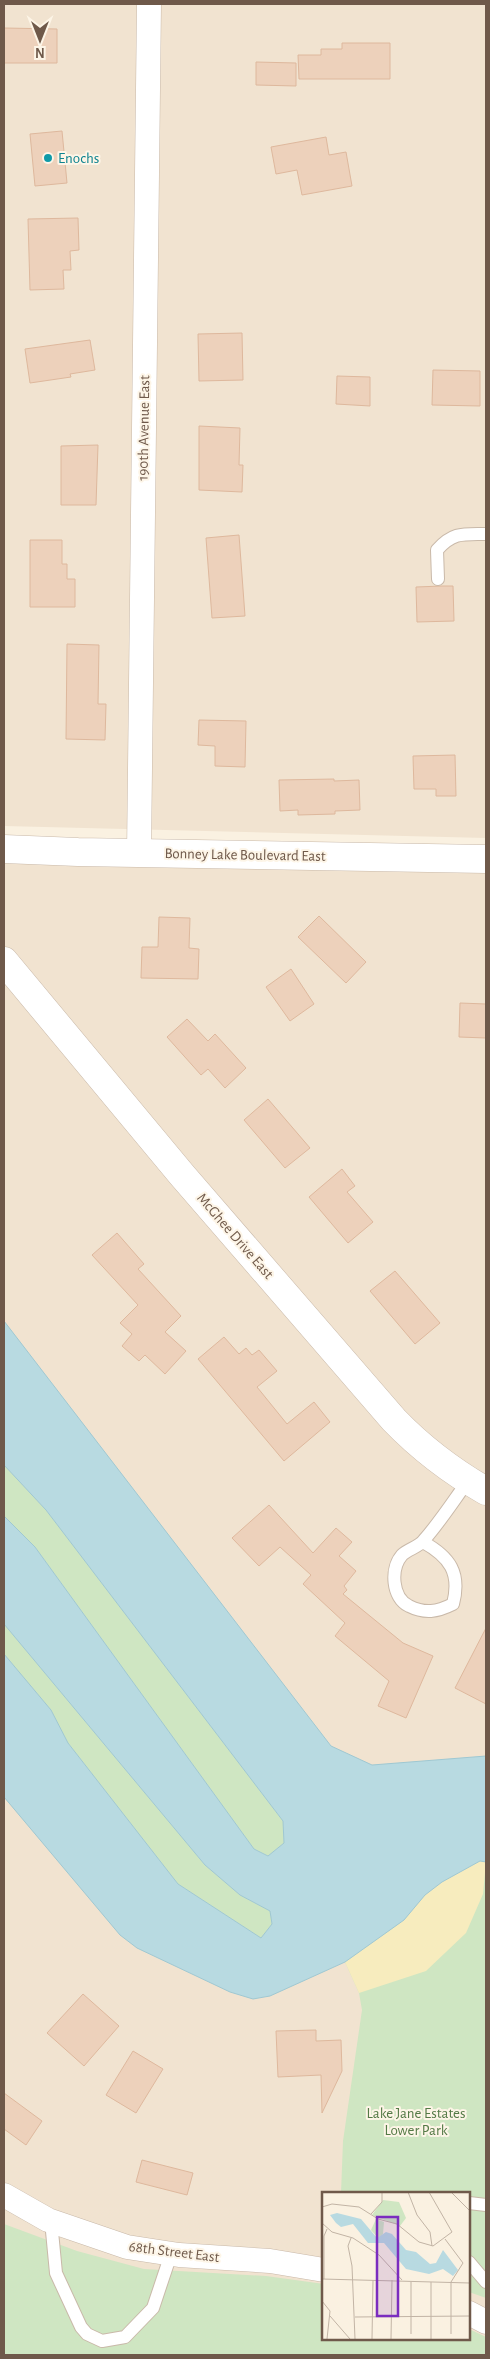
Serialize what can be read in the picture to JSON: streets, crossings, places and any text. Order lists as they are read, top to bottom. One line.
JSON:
{"streets":{"street":["190th Avenue East","Bonney Lake Boulevard East","McGhee Drive East","68th Street East"]},"crossings":[["190th Avenue East","Bonney Lake Boulevard East"]],"parks":["Lake Jane Estates Lower Park"],"places":["Enochs"],"north":"bottom"}
